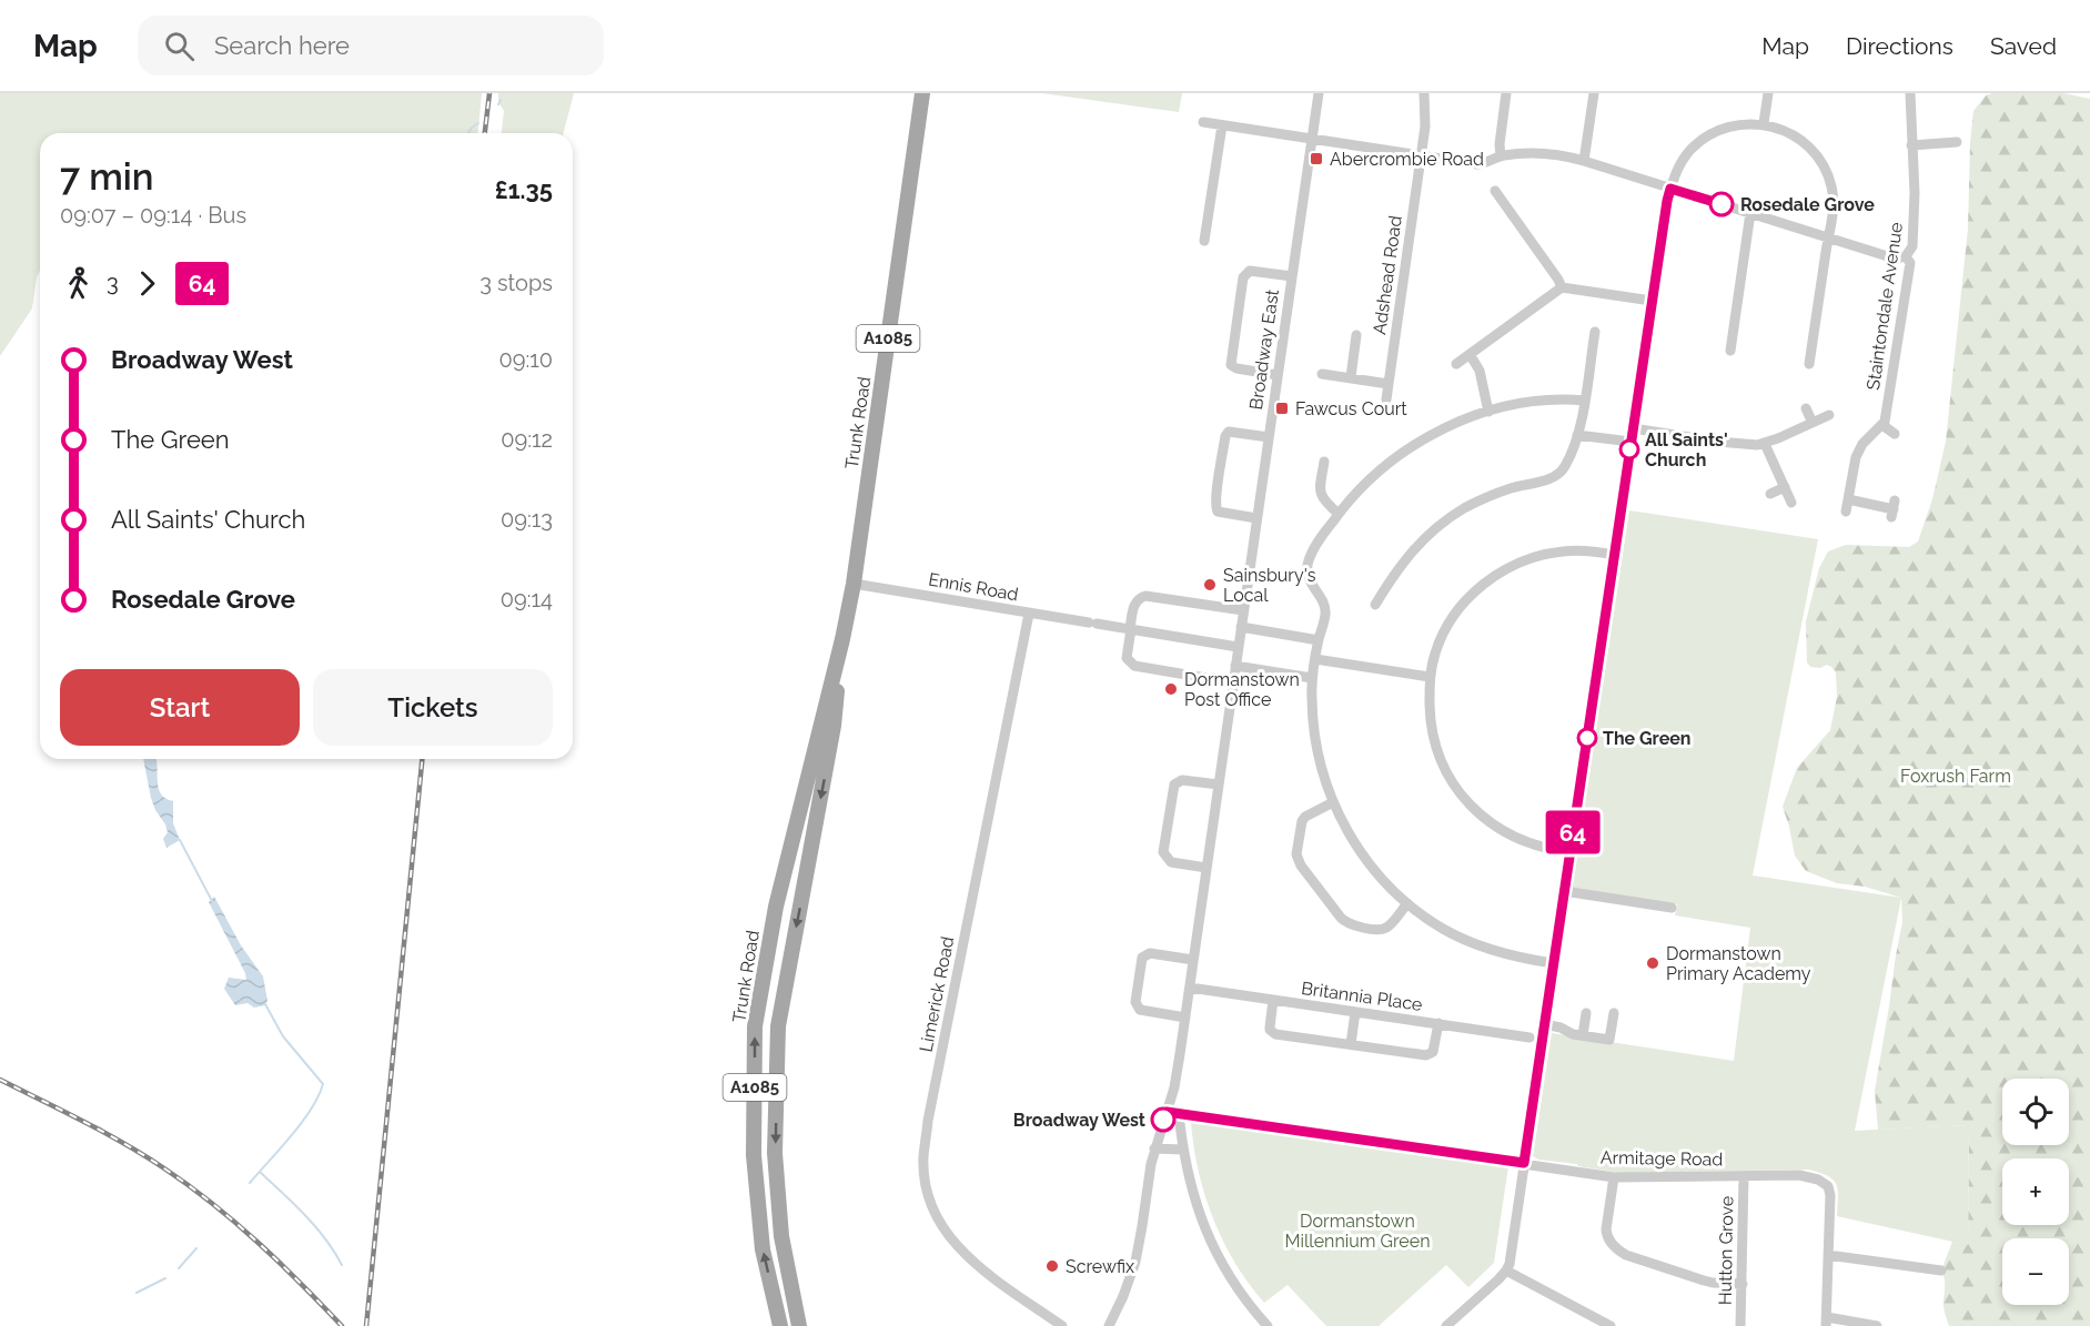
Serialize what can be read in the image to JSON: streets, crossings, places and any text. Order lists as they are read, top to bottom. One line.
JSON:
{"streets":{"main road":["A1085","Trunk Road"],"street":["Adshead Road","Staintondale Avenue","Broadway East","Ennis Road","Limerick Road","Britannia Place","Armitage Road","Hutton Grove"]},"crossings":[["Trunk Road","Ennis Road"],["Ennis Road","Limerick Road"],["Armitage Road","Hutton Grove"]],"parks":["Foxrush Farm","Dormanstown Millennium Green"],"places":{"transit":["Abercrombie Road","Fawcus Court"],"other":["Rosedale Grove","All Saints' Church","Sainsbury's Local","Dormanstown Post Office","The Green","Dormanstown Primary Academy","Broadway West","Screwfix"]},"lines":["bus line 64"],"page":{"header":"Map","search":"Search here","nav":["Map","Directions","Saved"],"on_map":"64","heading":["7 min","09:07 – 09:14 · Bus","£1.35"],"legs":["3","64","3 stops"],"list":[{"name":"Broadway West","value":"09:10"},{"name":"The Green","value":"09:12"},{"name":"All Saints' Church","value":"09:13"},{"name":"Rosedale Grove","value":"09:14"}],"buttons":["Start","Tickets"],"map_buttons":["+","−"]}}
